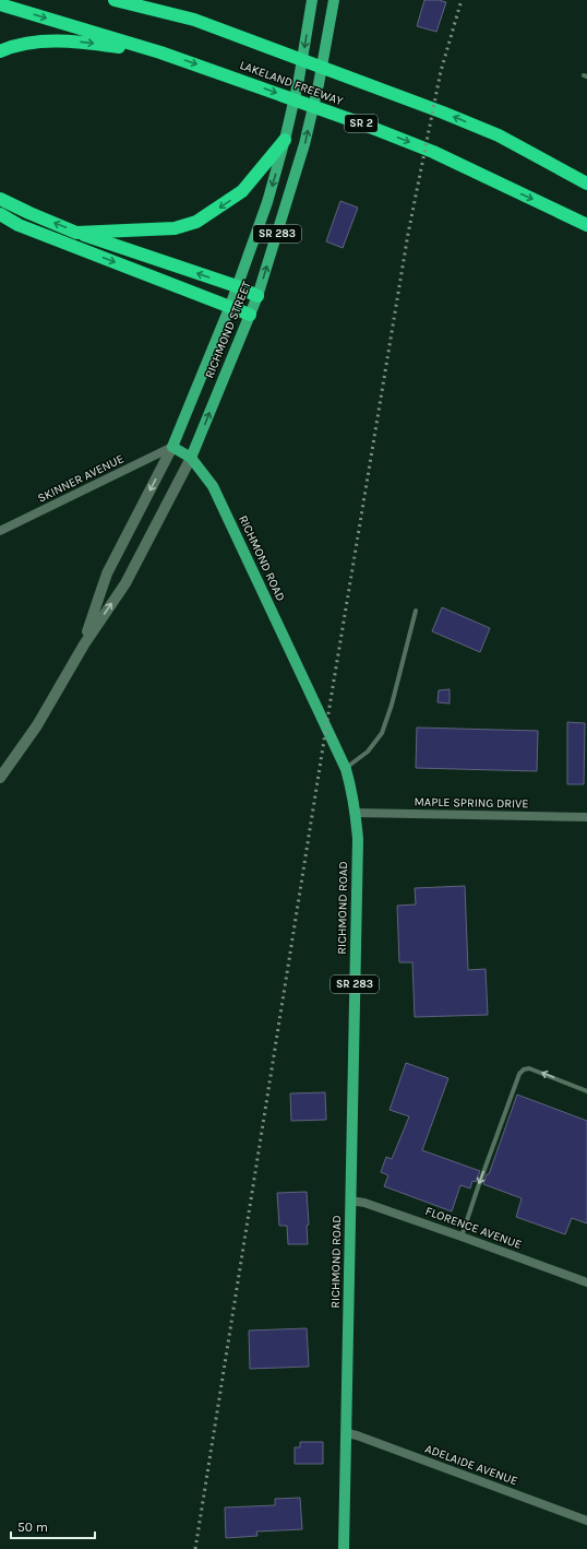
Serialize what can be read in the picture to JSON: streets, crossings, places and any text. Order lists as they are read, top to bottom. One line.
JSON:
{"streets":{"highway":["LAKELAND FREEWAY","SR 2"],"main road":["SR 283","RICHMOND STREET","RICHMOND ROAD"],"street":["SKINNER AVENUE","MAPLE SPRING DRIVE","FLORENCE AVENUE","ADELAIDE AVENUE"]},"crossings":[["RICHMOND STREET","SKINNER AVENUE"],["RICHMOND STREET","RICHMOND ROAD"],["SKINNER AVENUE","RICHMOND ROAD"],["RICHMOND ROAD","MAPLE SPRING DRIVE"],["RICHMOND ROAD","FLORENCE AVENUE"],["RICHMOND ROAD","ADELAIDE AVENUE"]],"scale_bar":"50 m"}
